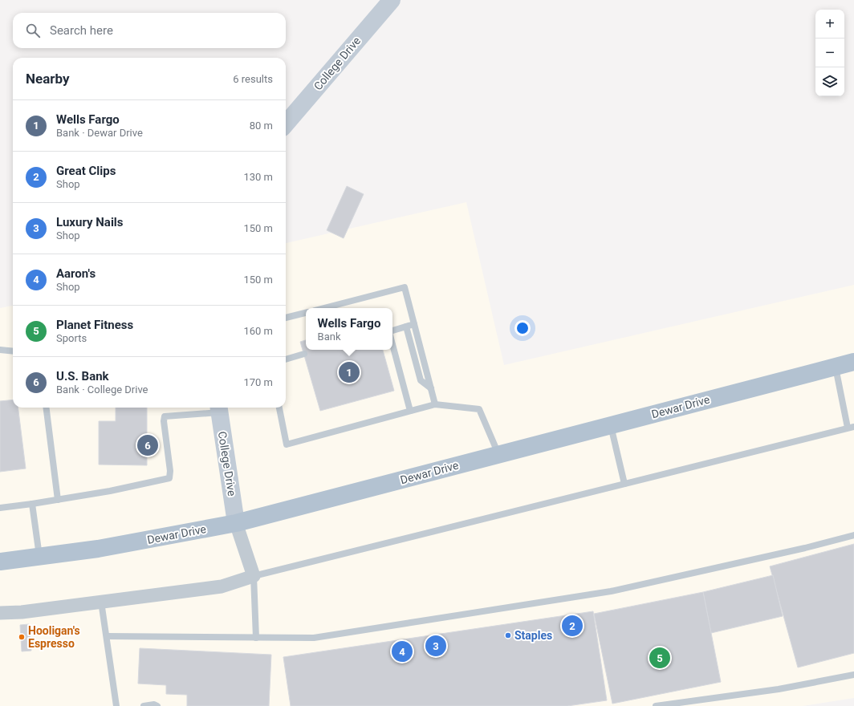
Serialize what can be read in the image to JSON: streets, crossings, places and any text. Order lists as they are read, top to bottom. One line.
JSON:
{"streets":{"main road":["College Drive","Dewar Drive"]},"crossings":[["College Drive","Dewar Drive"]],"places":["Staples","Hooligan's Espresso"],"page":{"map_buttons":["+","−"],"search":"Search here","heading":["Nearby","6 results"],"list":[{"mark":"1","name":"Wells Fargo","note":"Bank · Dewar Drive","value":"80 m"},{"mark":"2","name":"Great Clips","note":"Shop","value":"130 m"},{"mark":"3","name":"Luxury Nails","note":"Shop","value":"150 m"},{"mark":"4","name":"Aaron's","note":"Shop","value":"150 m"},{"mark":"5","name":"Planet Fitness","note":"Sports","value":"160 m"},{"mark":"6","name":"U.S. Bank","note":"Bank · College Drive","value":"170 m"}],"popup":["Wells Fargo","Bank"],"pins":["1","6","2","3","4","5"]}}
